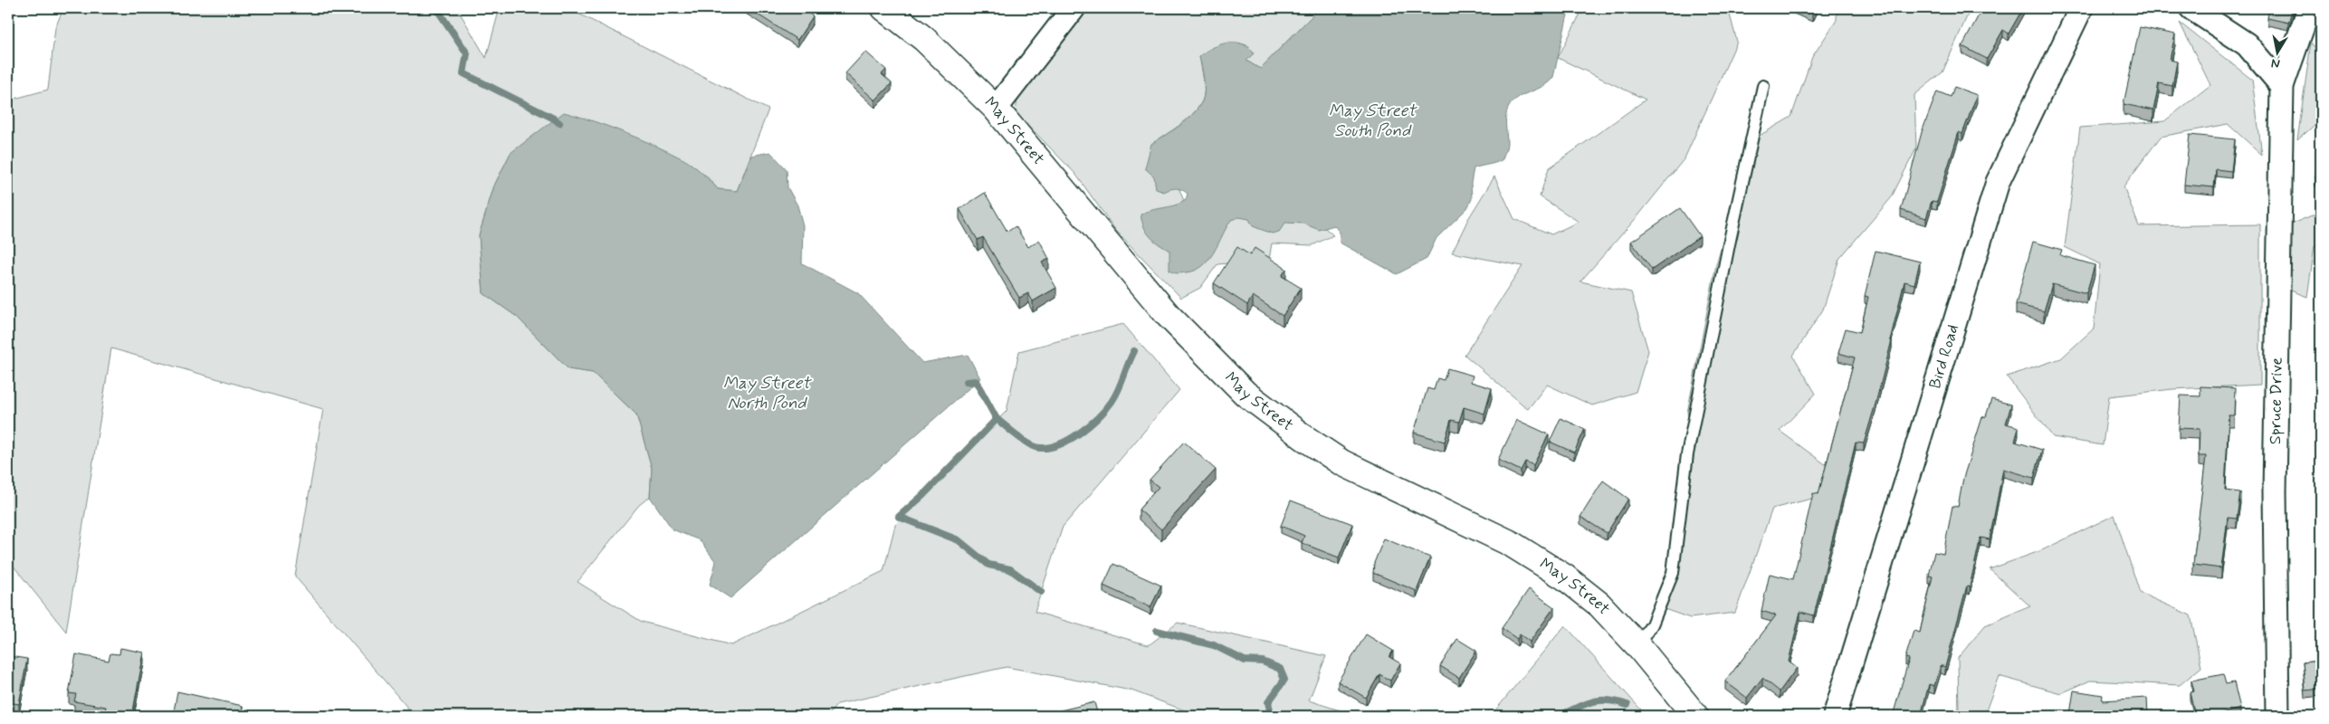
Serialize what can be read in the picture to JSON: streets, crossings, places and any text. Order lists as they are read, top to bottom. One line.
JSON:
{"streets":{"street":["May Street","Bird Road","Spruce Drive"]},"water":["May Street South Pond","May Street North Pond"],"north":"bottom"}
